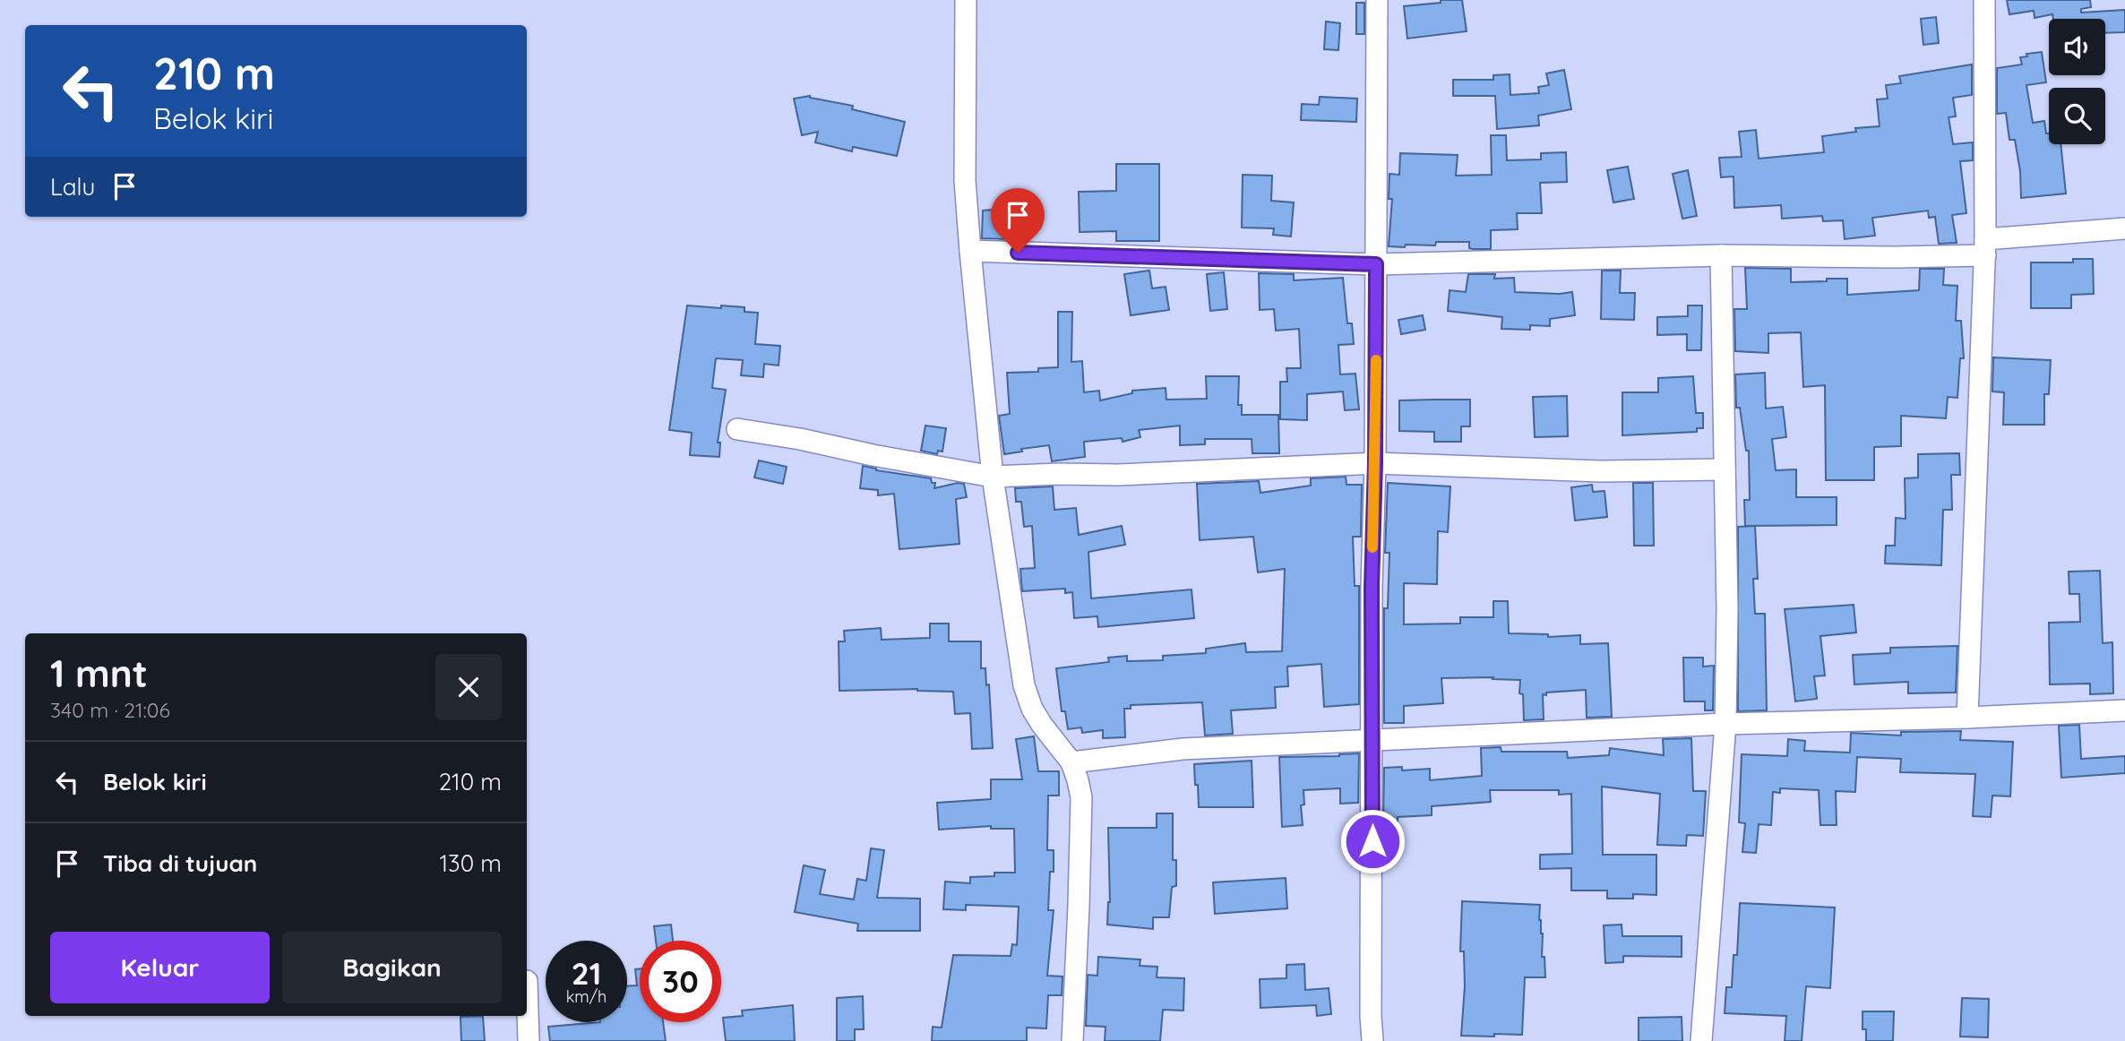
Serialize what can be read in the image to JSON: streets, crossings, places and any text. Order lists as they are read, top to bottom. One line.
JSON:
{"page":{"turn":["210 m","Belok kiri"],"then":"Lalu","heading":["1 mnt","340 m · 21:06"],"list":[{"name":"Belok kiri","value":"210 m"},{"name":"Tiba di tujuan","value":"130 m"}],"buttons":["Keluar","Bagikan"],"speed":"21 km/h","limit":"30"}}
